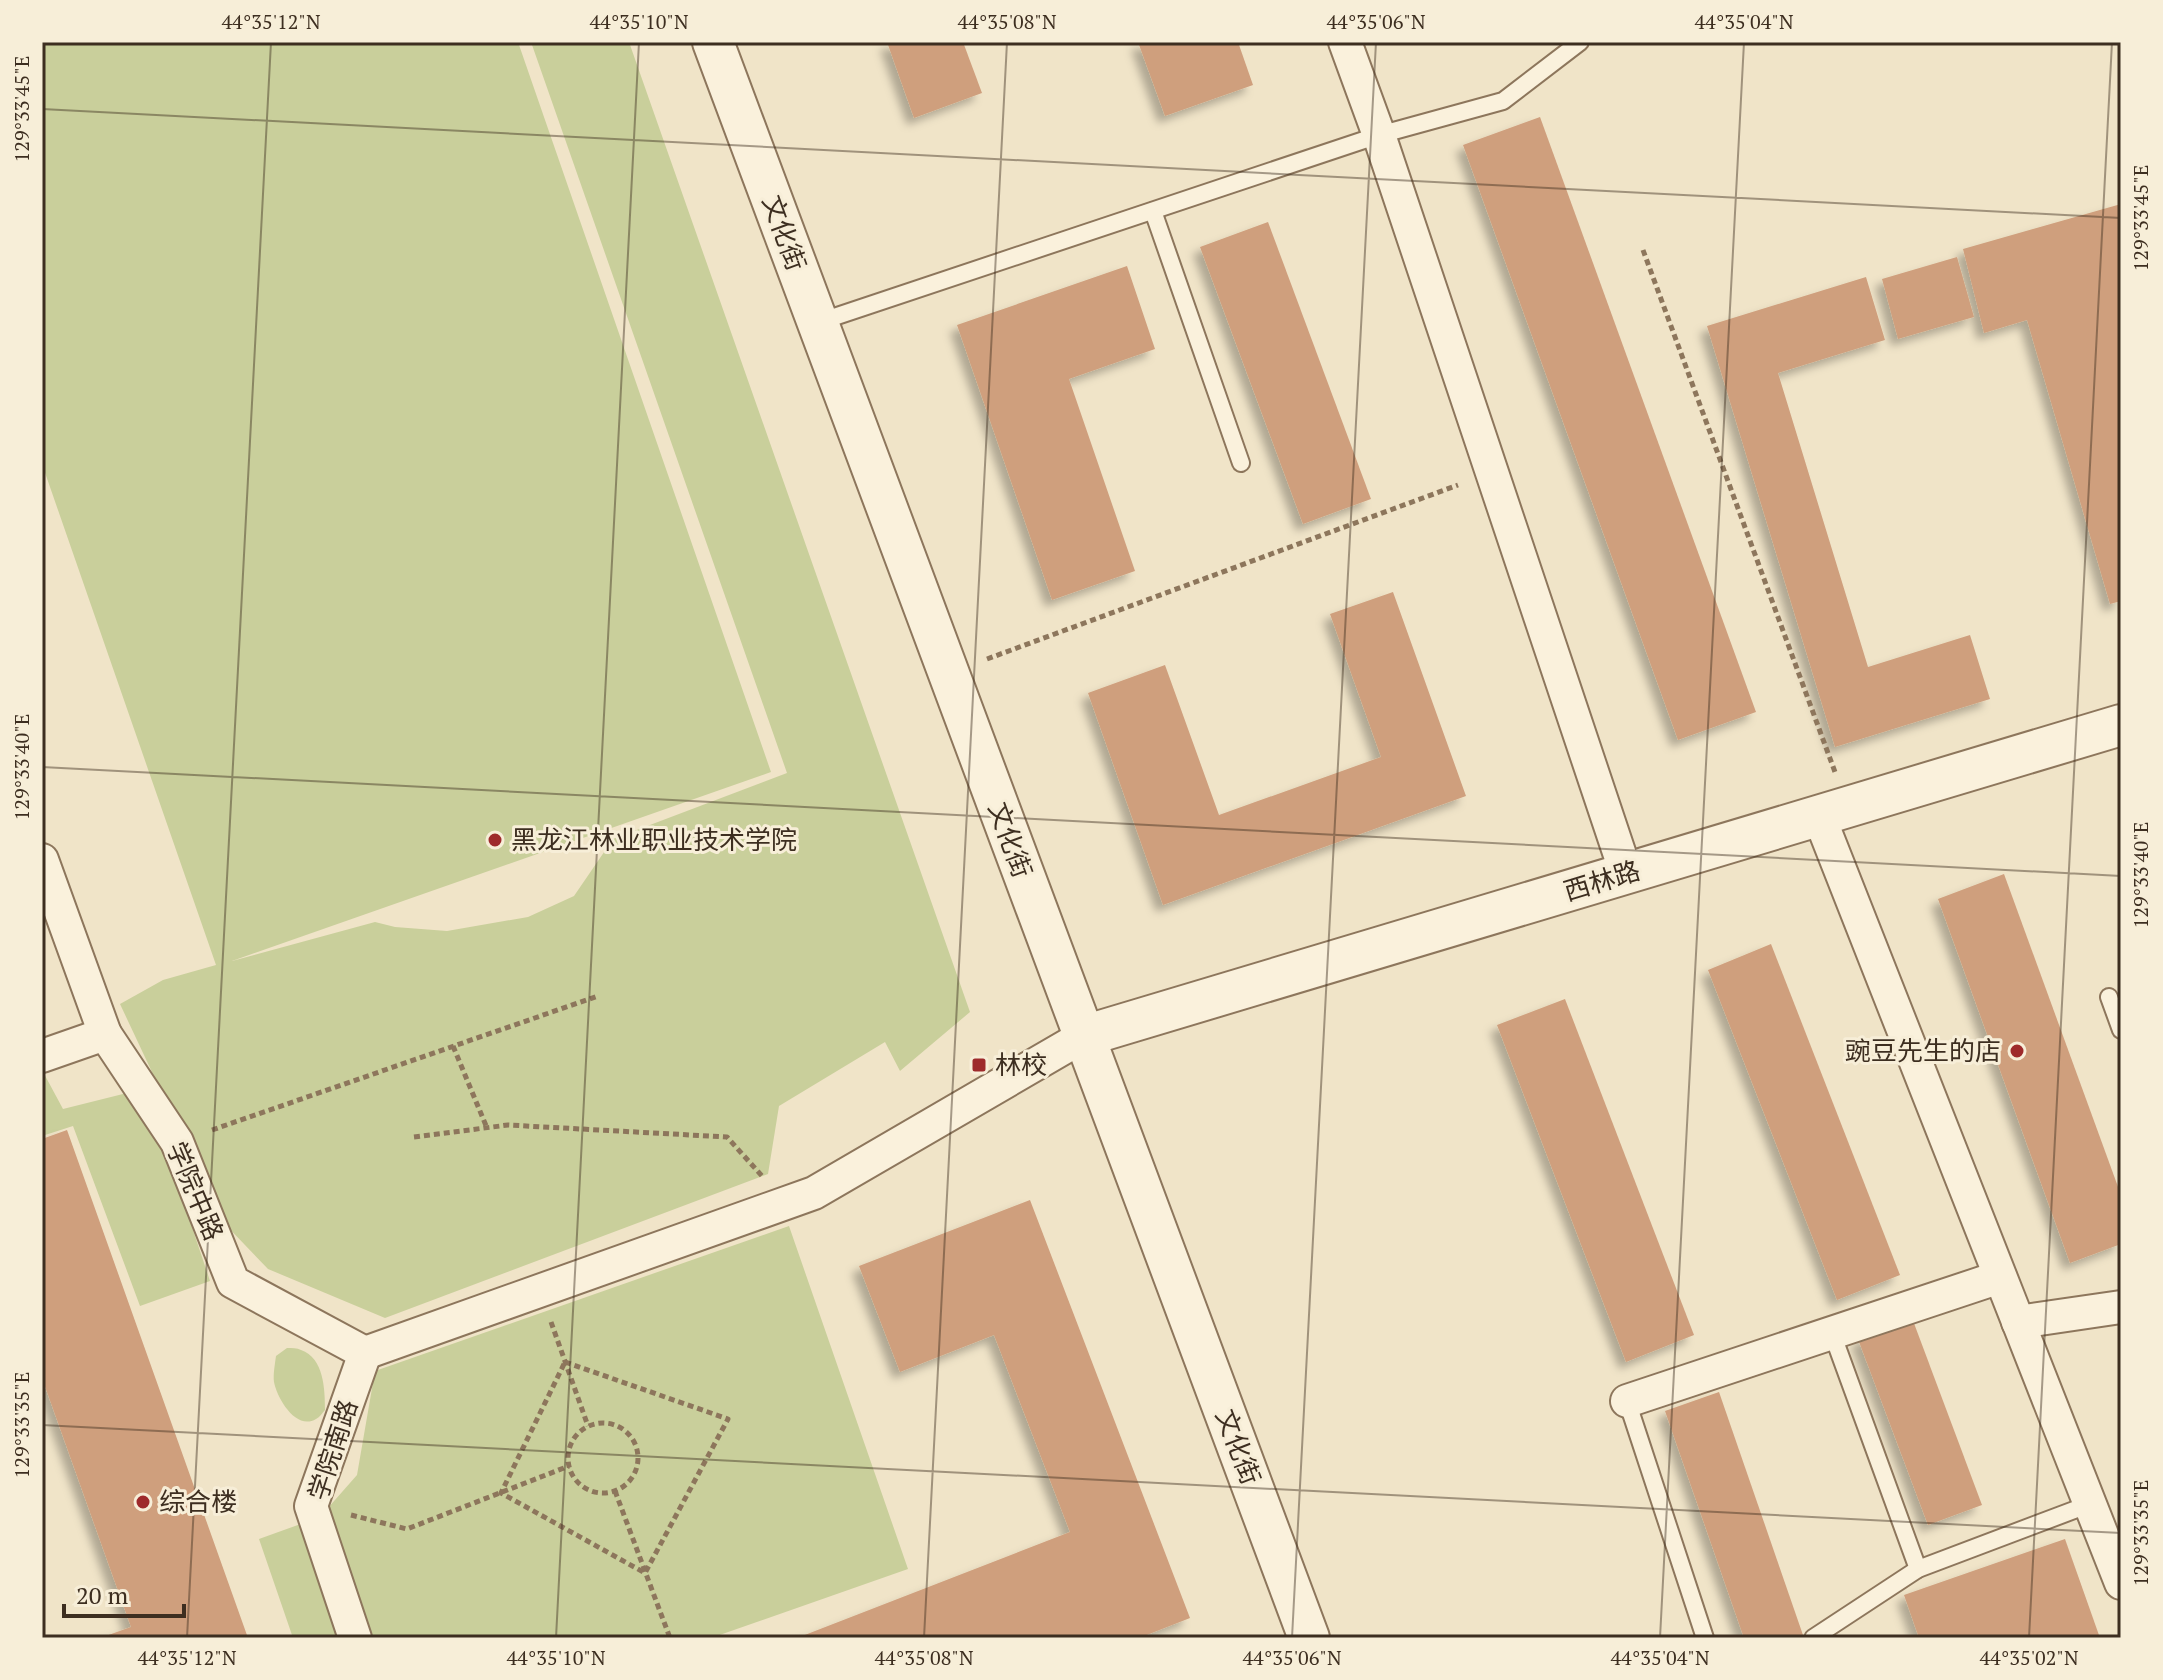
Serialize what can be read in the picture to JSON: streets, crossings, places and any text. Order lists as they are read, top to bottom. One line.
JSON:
{"streets":{"street":["文化街","西林路","学院中路","学院南路"]},"crossings":[["文化街","西林路"],["学院中路","学院南路"]],"places":{"other":["黑龙江林业职业技术学院","豌豆先生的店","综合楼"],"transit":["林校"]},"scale_bar":"20 m","coordinates":["44°35'12\"N","44°35'10\"N","44°35'08\"N","44°35'06\"N","44°35'04\"N","129°33'45\"E","129°33'40\"E","129°33'35\"E","44°35'02\"N"]}
